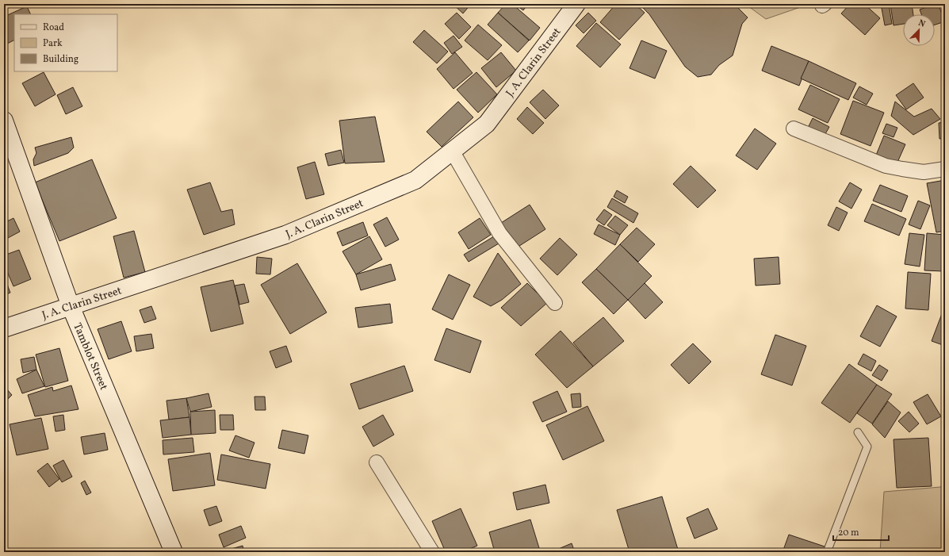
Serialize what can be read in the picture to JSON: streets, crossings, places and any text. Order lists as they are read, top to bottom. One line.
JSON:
{"streets":{"main road":["J. A. Clarin Street","Tamblot Street"]},"crossings":[["J. A. Clarin Street","Tamblot Street"]],"legend":["Road","Park","Building"],"scale_bar":"20 m","north":"top right"}
